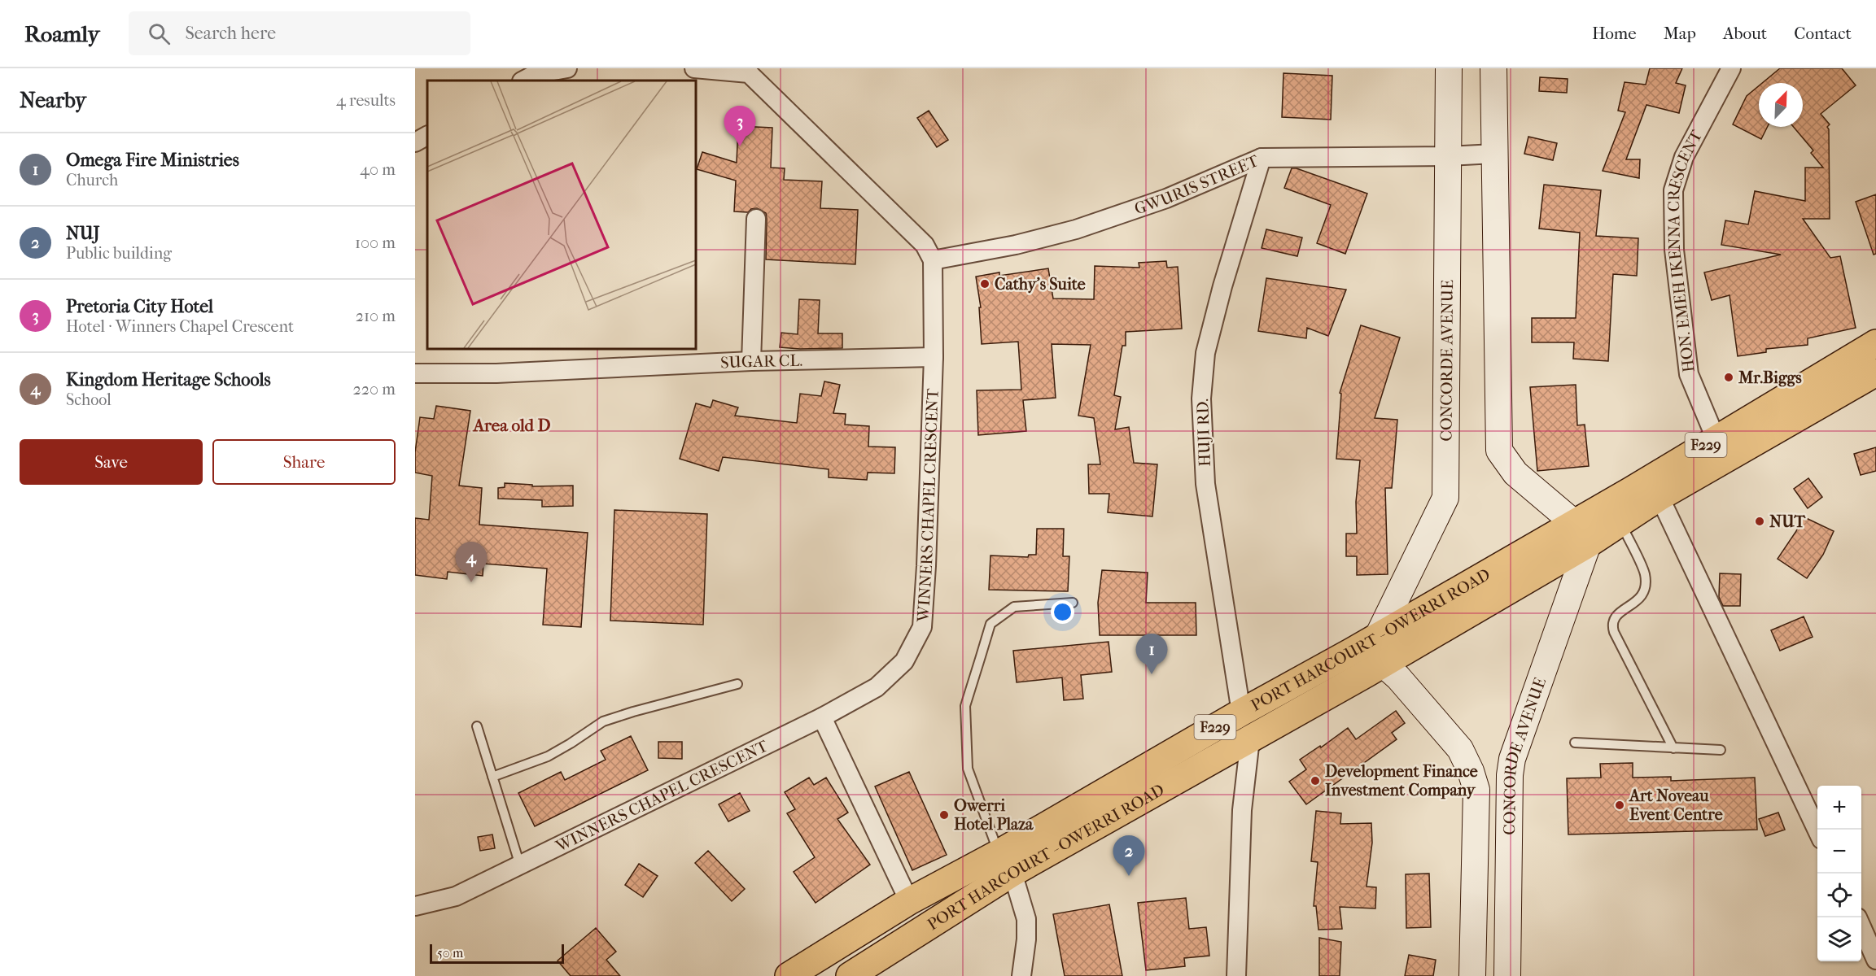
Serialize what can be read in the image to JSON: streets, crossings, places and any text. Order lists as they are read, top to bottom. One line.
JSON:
{"streets":{"main road":["F229","PORT HARCOURT - OWERRI ROAD"],"street":["GWURIS STREET","HON. EMEH IKENNA CRESCENT","CONCORDE AVENUE","SUGAR CL.","HUJI RD.","WINNERS CHAPEL CRESCENT"]},"crossings":[["GWURIS STREET","CONCORDE AVENUE"],["GWURIS STREET","HUJI RD."],["GWURIS STREET","WINNERS CHAPEL CRESCENT"],["HON. EMEH IKENNA CRESCENT","PORT HARCOURT - OWERRI ROAD"],["CONCORDE AVENUE","PORT HARCOURT - OWERRI ROAD"],["SUGAR CL.","WINNERS CHAPEL CRESCENT"],["HUJI RD.","PORT HARCOURT - OWERRI ROAD"]],"districts":["Area old D"],"places":["Cathy's Suite","Mr.Biggs","NUT","Development Finance Investment Company","Art Noveau Event Centre","Owerri Hotel Plaza"],"scale_bar":"50 m","north":"top right","page":{"header":"Roamly","search":"Search here","nav":["Home","Map","About","Contact"],"heading":["Nearby","4 results"],"pins":["3","4","1","2"],"list":[{"mark":"1","name":"Omega Fire Ministries","note":"Church","value":"40 m"},{"mark":"2","name":"NUJ","note":"Public building","value":"100 m"},{"mark":"3","name":"Pretoria City Hotel","note":"Hotel · Winners Chapel Crescent","value":"210 m"},{"mark":"4","name":"Kingdom Heritage Schools","note":"School","value":"220 m"}],"buttons":["Save","Share"],"map_buttons":["+","−"],"scale":"50 m"}}
